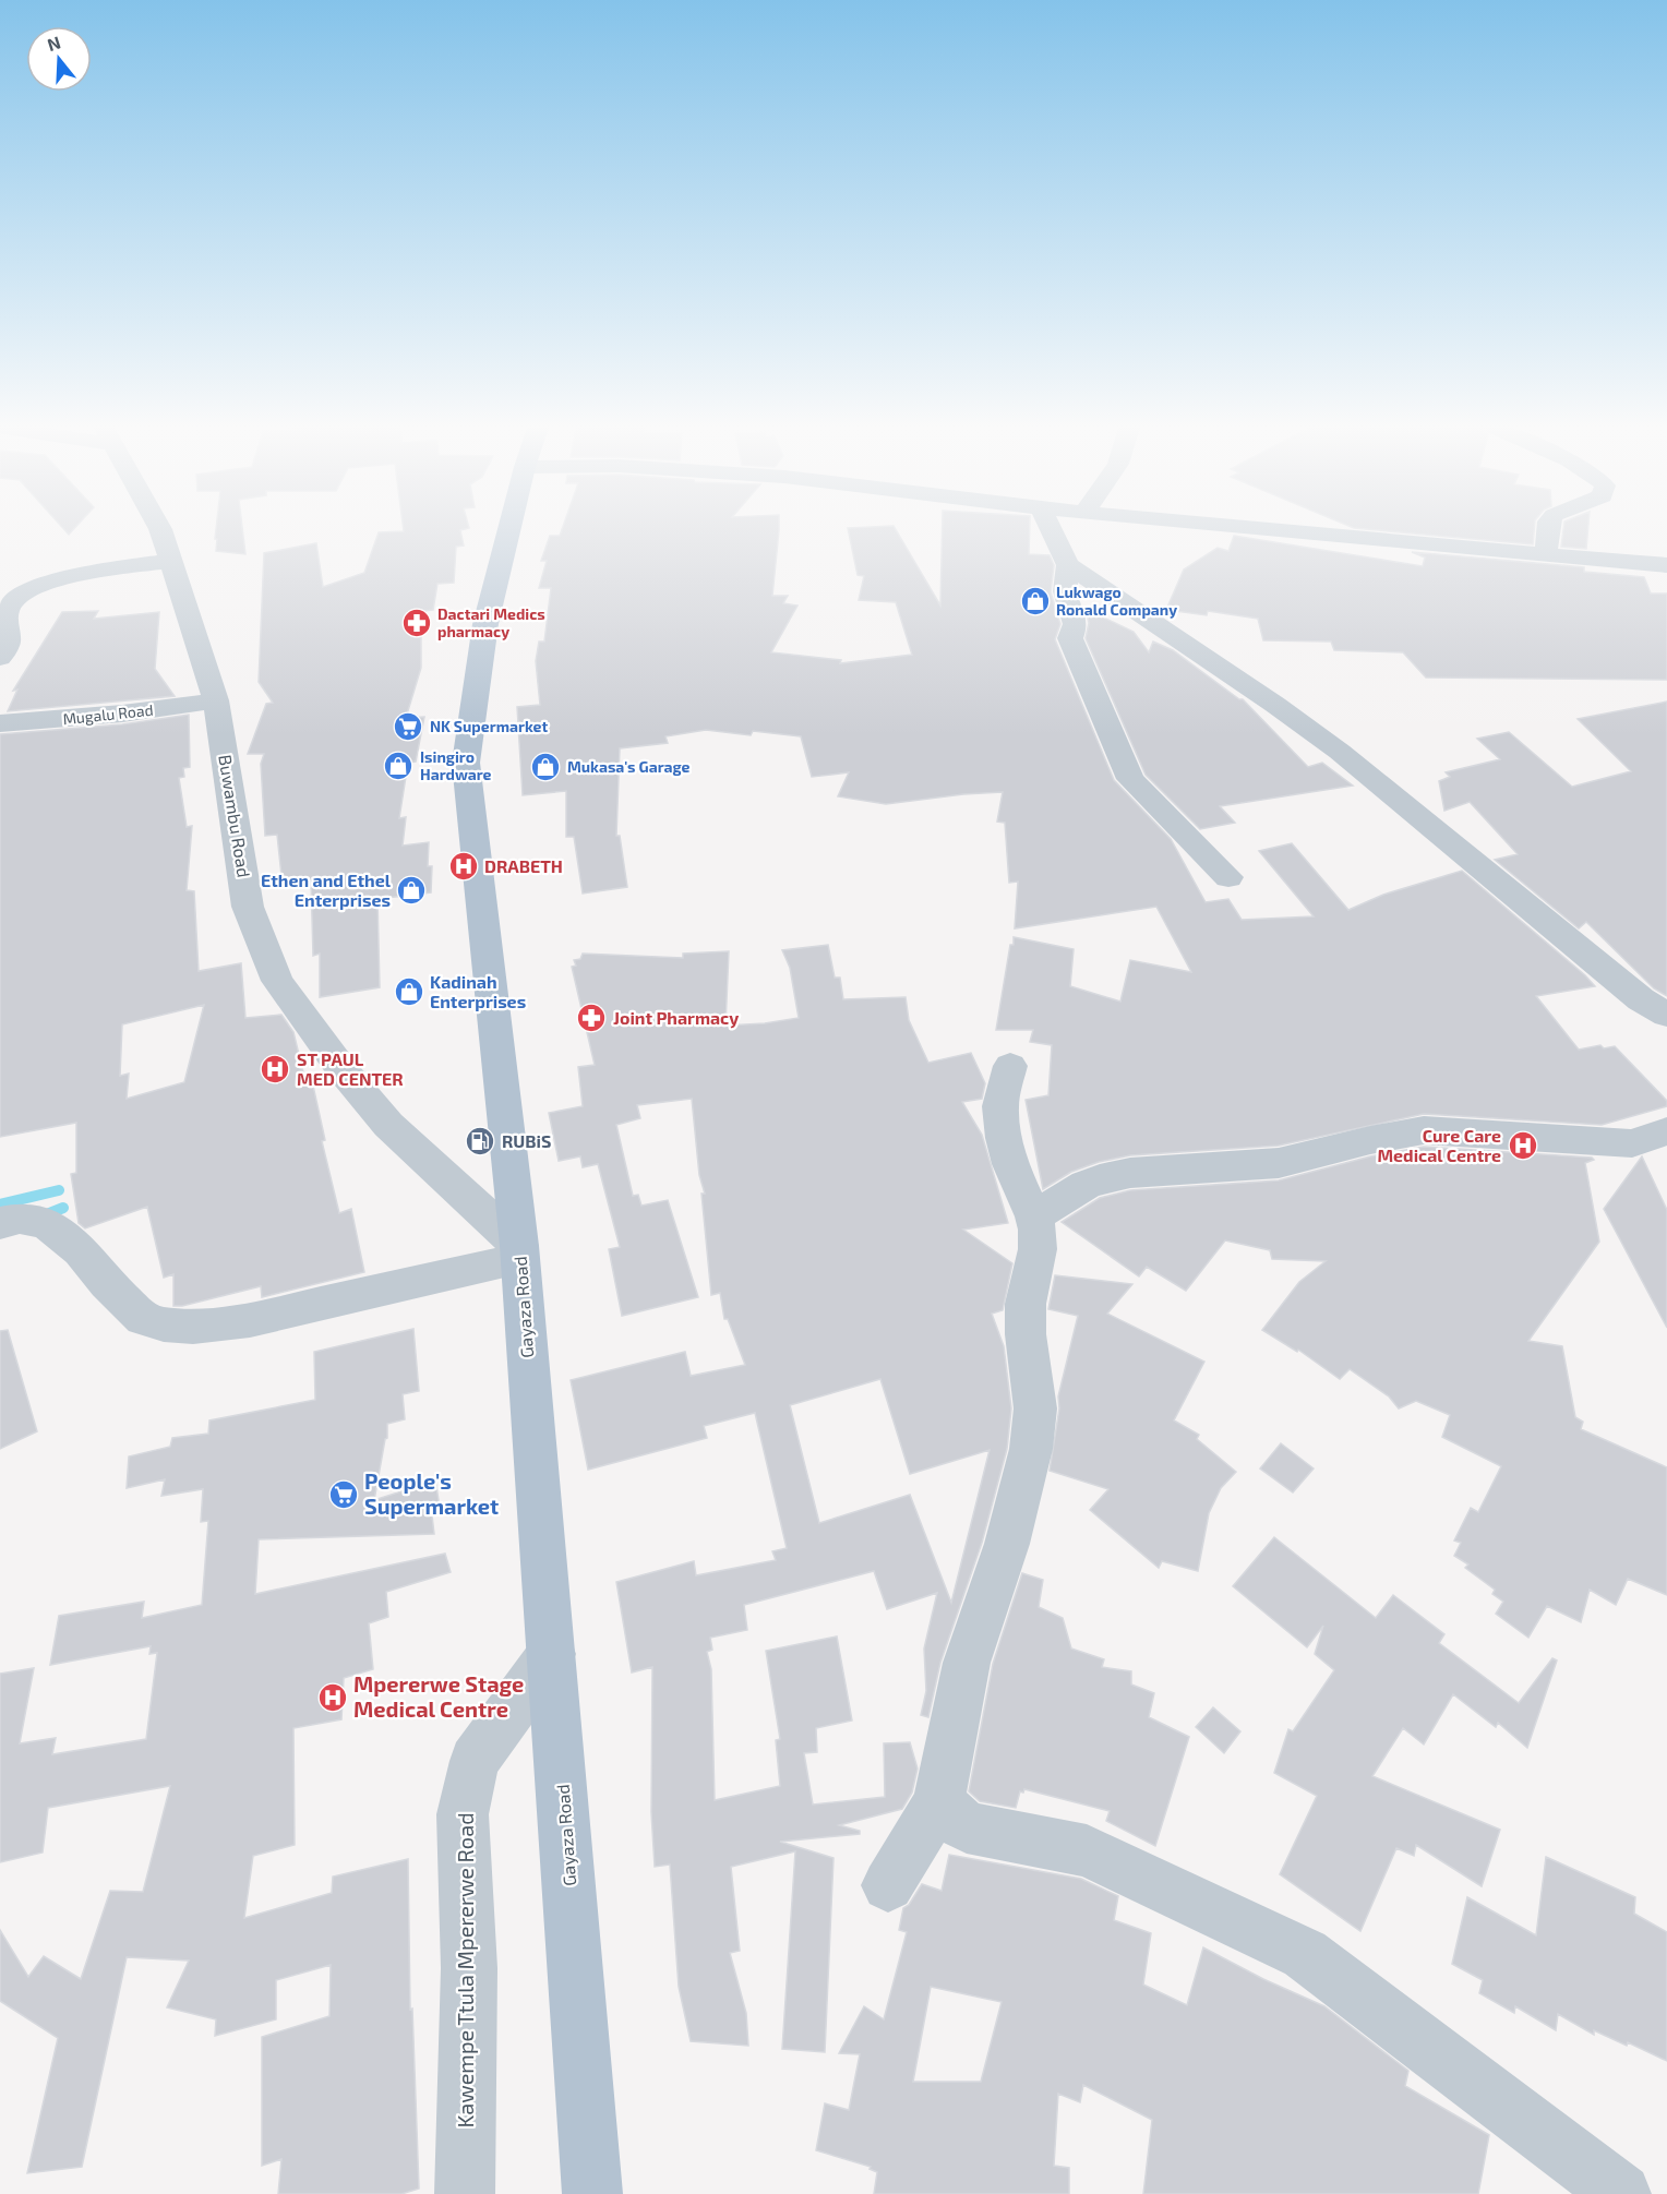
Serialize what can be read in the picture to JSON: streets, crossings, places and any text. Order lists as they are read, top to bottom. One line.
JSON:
{"streets":{"main road":["Gayaza Road"],"street":["Mugalu Road","Buwambu Road","Kawempe Ttula Mpererwe Road"]},"crossings":[["Mugalu Road","Buwambu Road"],["Buwambu Road","Gayaza Road"],["Gayaza Road","Kawempe Ttula Mpererwe Road"]],"places":{"shop":["Lukwago Ronald Company","Isingiro Hardware","Mukasa's Garage","Ethen and Ethel Enterprises","Kadinah Enterprises"],"pharmacy":["Dactari Medics pharmacy","Joint Pharmacy"],"supermarket":["NK Supermarket","People's Supermarket"],"hospital":["DRABETH","ST PAUL MED CENTER","Cure Care Medical Centre","Mpererwe Stage Medical Centre"],"fuel station":["RUBiS"]},"north":"top"}
